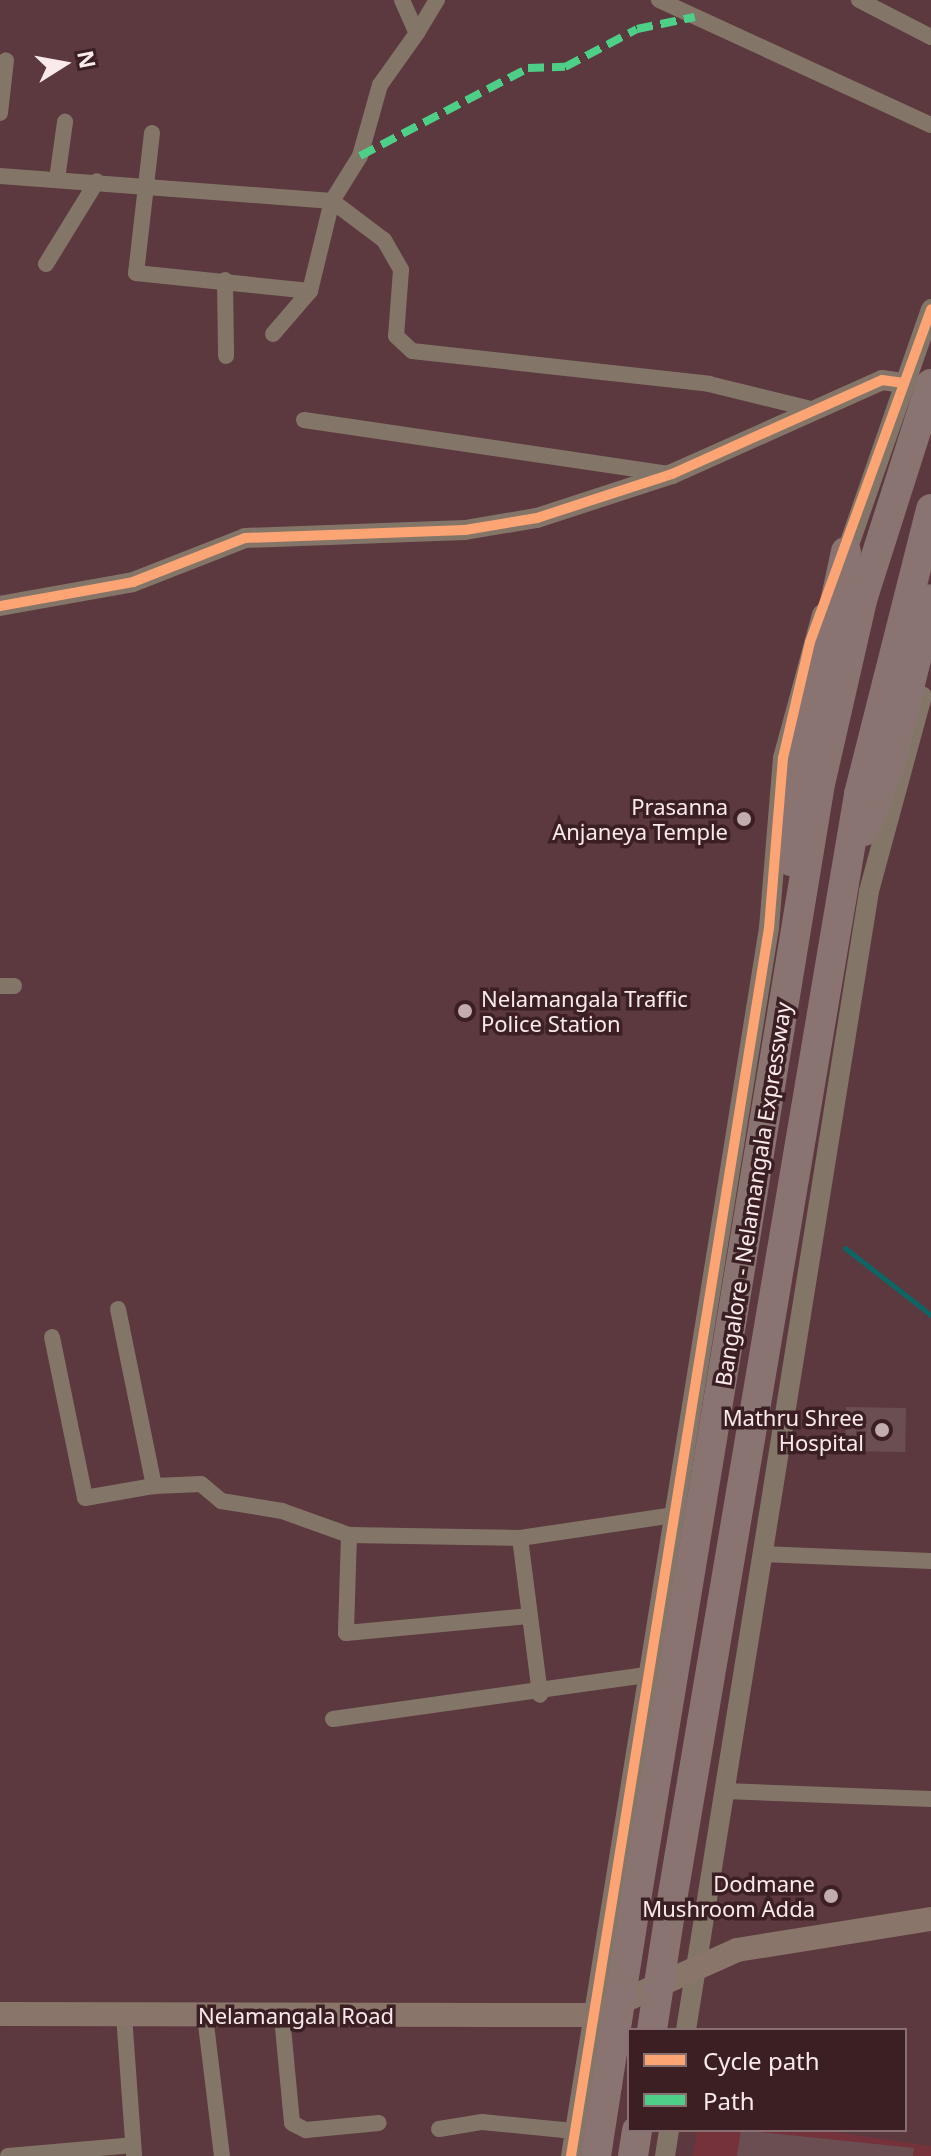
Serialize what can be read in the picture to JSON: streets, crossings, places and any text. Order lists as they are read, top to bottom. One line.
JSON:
{"streets":{"highway":["Bangalore - Nelamangala Expressway"],"main road":["Nelamangala Road"]},"places":["Prasanna Anjaneya Temple","Nelamangala Traffic Police Station","Mathru Shree Hospital","Dodmane Mushroom Adda"],"legend":["Cycle path","Path"],"north":"right"}
